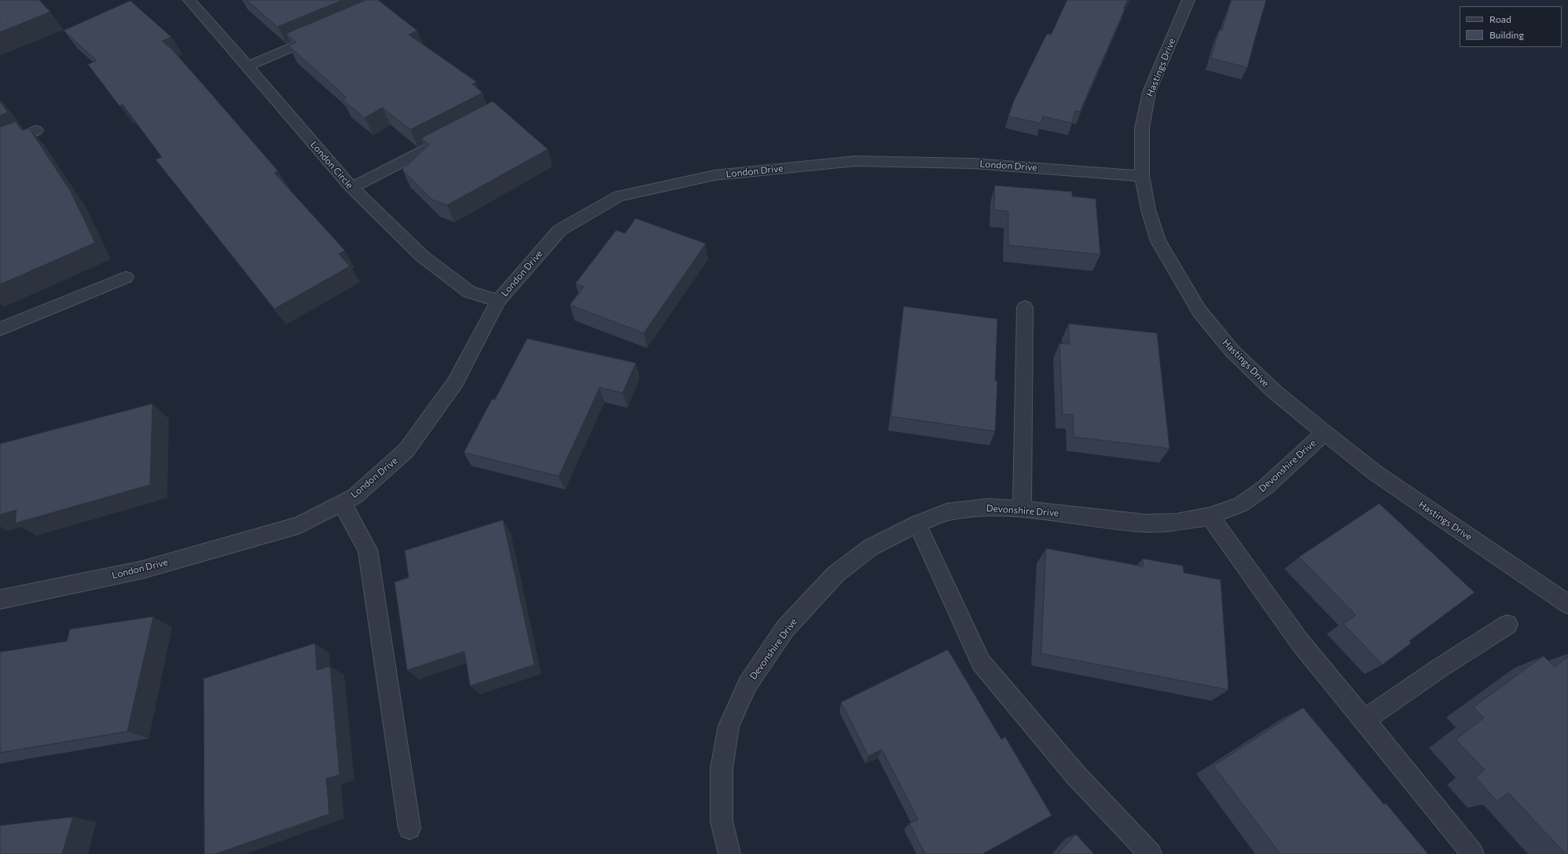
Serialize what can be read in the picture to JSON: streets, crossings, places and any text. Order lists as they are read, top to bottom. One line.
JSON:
{"streets":{"street":["Hastings Drive","London Circle","London Drive","Devonshire Drive"]},"crossings":[["Hastings Drive","London Drive"],["Hastings Drive","Devonshire Drive"],["London Circle","London Drive"]],"legend":["Road","Building"]}
